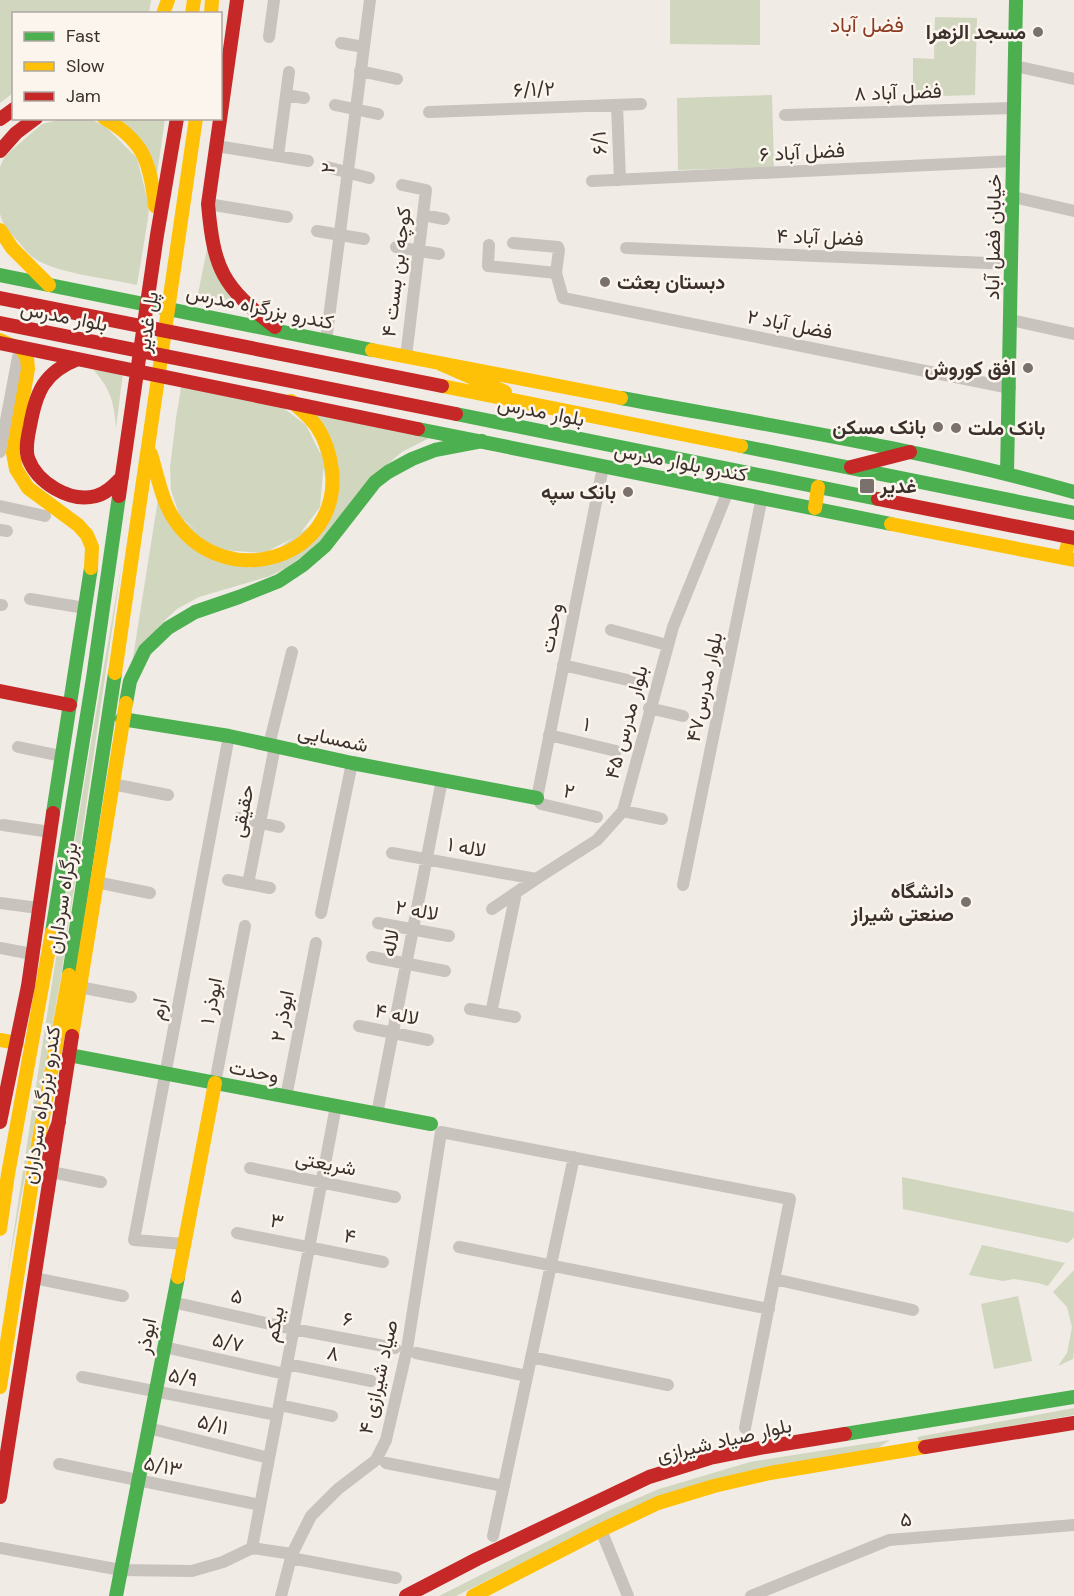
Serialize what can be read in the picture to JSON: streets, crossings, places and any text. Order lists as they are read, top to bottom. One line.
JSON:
{"streets":{"main road":["خیابان فضل آباد","کندرو بزرگراه مدرس","بلوار مدرس","پل غدیر","کندرو بلوار مدرس","وحدت","شمسایی","بزرگراه سرداران","کندرو بزرگراه سرداران","ابوذر","بلوار صیاد شیرازی"],"street":["۶/۱/۲","فضل آباد ۸","۶/۱","فضل آباد ۶","۲","فضل آباد ۴","کوچه بن بست ۴","فضل آباد ۲","بلوار مدرس۴۷","۴۵ بلوار مدرس","۱","حقیقی","لاله ۱","لاله ۲","لاله","ابوذر ۱","ارم","لاله ۴","ابوذر ۲","شریعتی","۳","۴","۵","۶","بیکم","۵/۷","۸","۵/۹","صیاد شیرازی ۴","۵/۱۱","۵/۱۳"]},"crossings":[["۶/۱/۲","۶/۱"],["فضل آباد ۸","خیابان فضل آباد"],["۶/۱","فضل آباد ۶"],["فضل آباد ۶","خیابان فضل آباد"],["۲","کندرو بزرگراه مدرس"],["۲","وحدت"],["۲","شمسایی"],["فضل آباد ۴","خیابان فضل آباد"],["خیابان فضل آباد","فضل آباد ۲"],["کوچه بن بست ۴","کندرو بزرگراه مدرس"],["پل غدیر","بزرگراه سرداران"],["کندرو بلوار مدرس","وحدت"],["کندرو بلوار مدرس","بلوار مدرس۴۷"],["کندرو بلوار مدرس","۴۵ بلوار مدرس"],["کندرو بلوار مدرس","کندرو بزرگراه سرداران"],["وحدت","۱"],["وحدت","شمسایی"],["وحدت","لاله"],["وحدت","ابوذر ۱"],["وحدت","ارم"],["وحدت","ابوذر ۲"],["وحدت","کندرو بزرگراه سرداران"],["وحدت","بیکم"],["وحدت","ابوذر"],["وحدت","صیاد شیرازی ۴"],["۴۵ بلوار مدرس","لاله ۱"],["شمسایی","حقیقی"],["شمسایی","لاله"],["شمسایی","ارم"],["شمسایی","کندرو بزرگراه سرداران"],["لاله ۱","لاله"],["لاله ۲","لاله"],["لاله","لاله ۴"],["ابوذر ۱","ابوذر"],["ارم","ابوذر"],["شریعتی","بیکم"],["۳","۴"],["۳","بیکم"],["۴","بیکم"],["۵","۶"],["۵","بیکم"],["۵","ابوذر"],["۶","بیکم"],["بیکم","۵/۷"],["بیکم","۸"],["بیکم","۵/۹"],["بیکم","۵/۱۱"],["بیکم","۵/۱۳"],["ابوذر","۵/۷"],["ابوذر","۵/۹"],["ابوذر","۵/۱۱"],["ابوذر","۵/۱۳"],["۵/۷","۸"]],"districts":["فضل آباد"],"places":{"other":["مسجد الزهرا","دبستان بعثت","افق کوروش","بانک مسکن","بانک ملت","بانک سپه","دانشگاه صنعتی شیراز"],"transit":["غدیر"]},"legend":["Fast","Slow","Jam"]}
